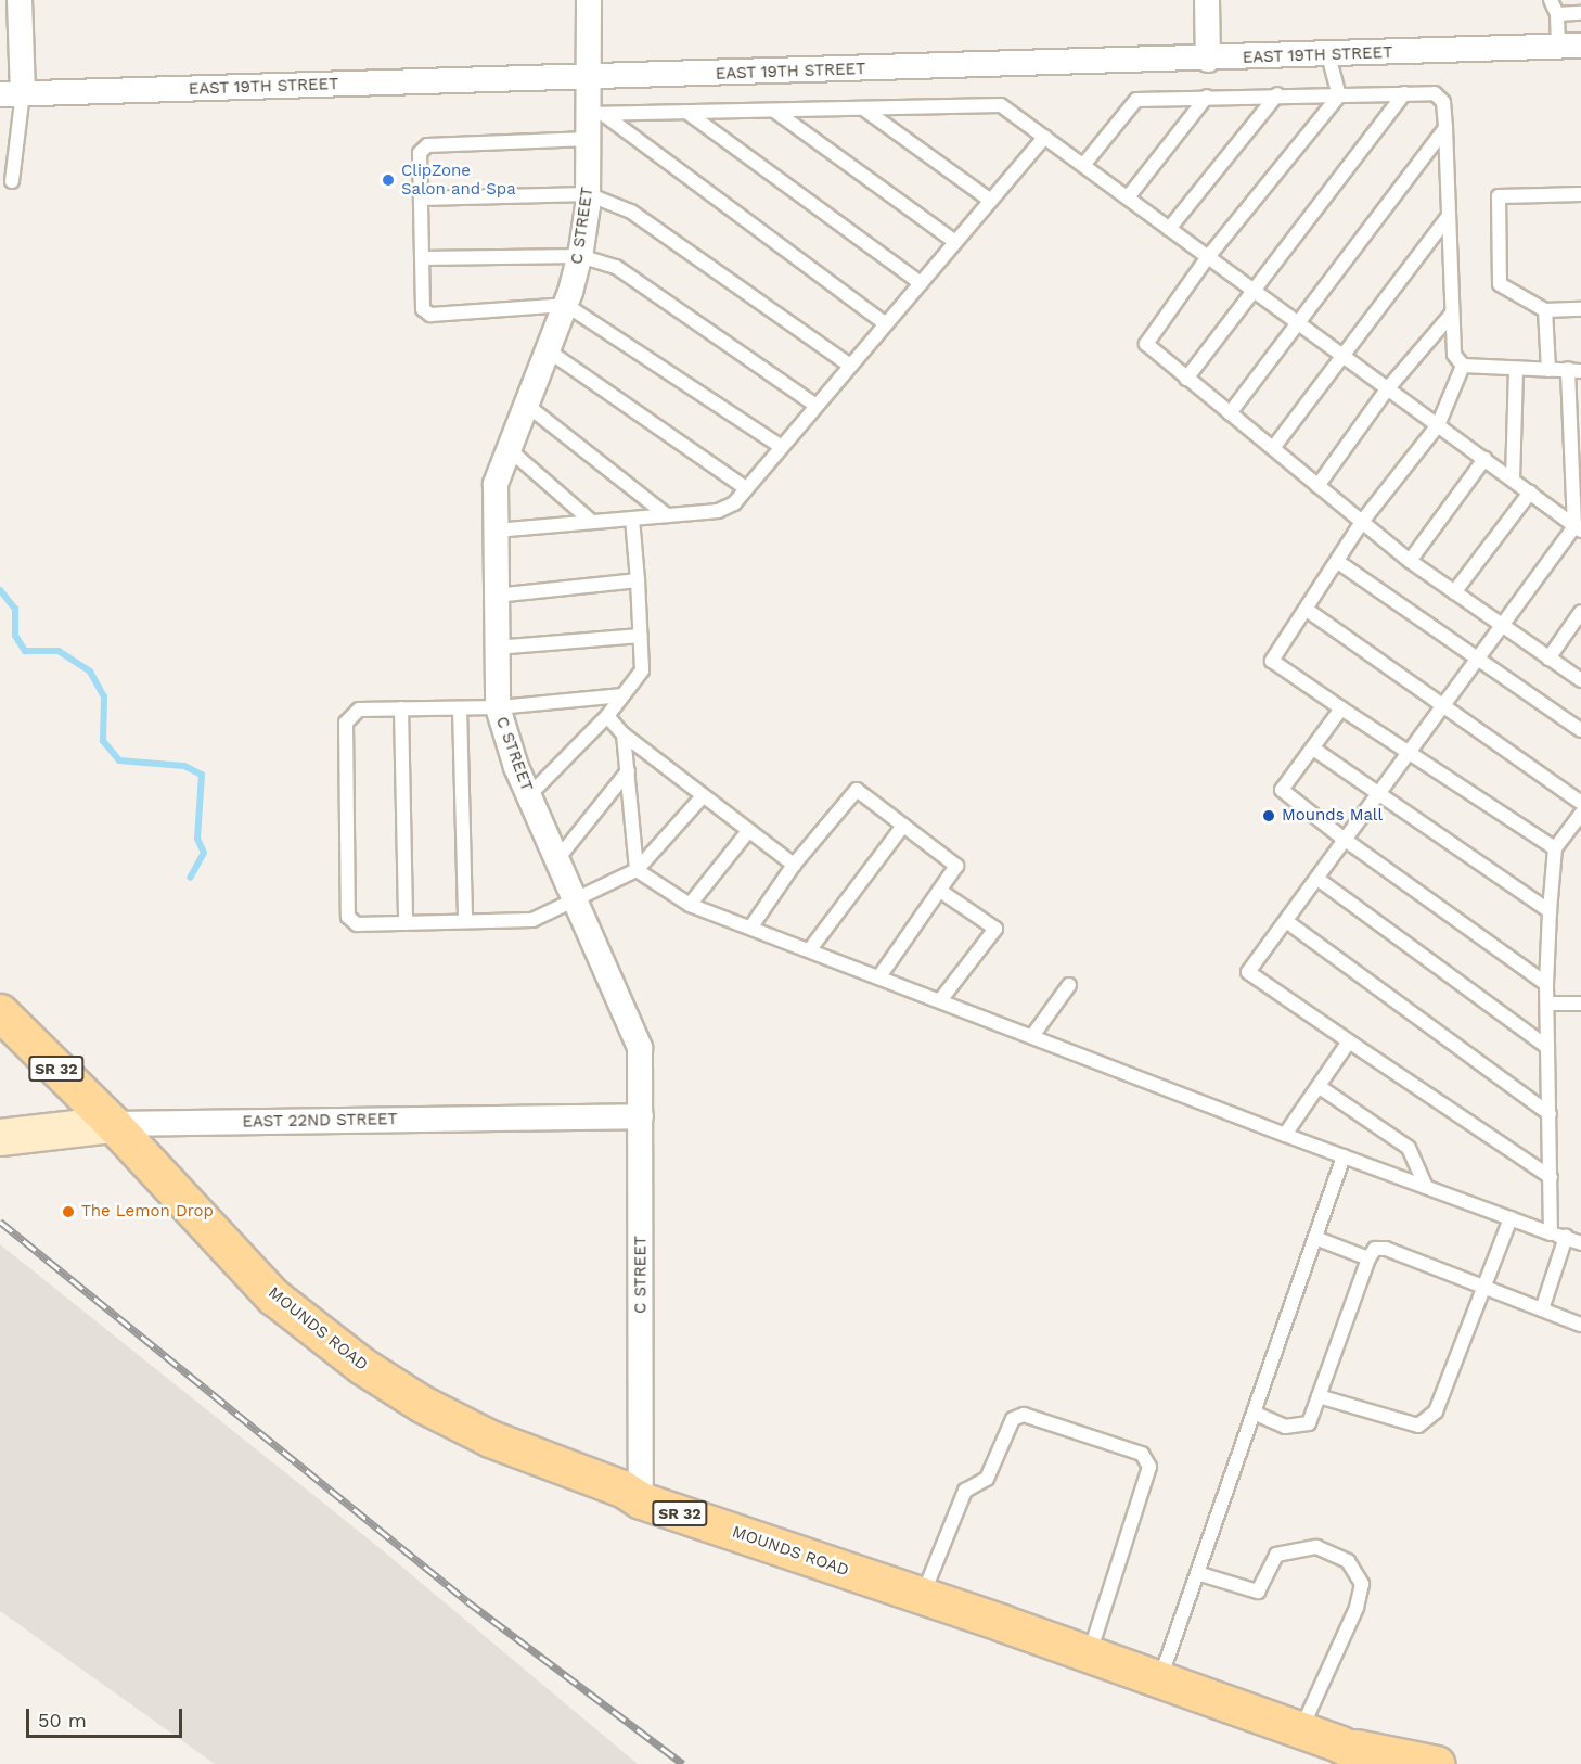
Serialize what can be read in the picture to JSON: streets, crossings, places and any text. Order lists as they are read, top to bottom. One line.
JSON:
{"streets":{"main road":["SR 32","MOUNDS ROAD"],"street":["EAST 19TH STREET","C STREET","EAST 22ND STREET"]},"crossings":[["EAST 19TH STREET","C STREET"],["C STREET","EAST 22ND STREET"],["C STREET","MOUNDS ROAD"],["SR 32","EAST 22ND STREET"],["SR 32","MOUNDS ROAD"],["EAST 22ND STREET","MOUNDS ROAD"]],"places":["ClipZone Salon and Spa","Mounds Mall","The Lemon Drop"],"scale_bar":"50 m"}
